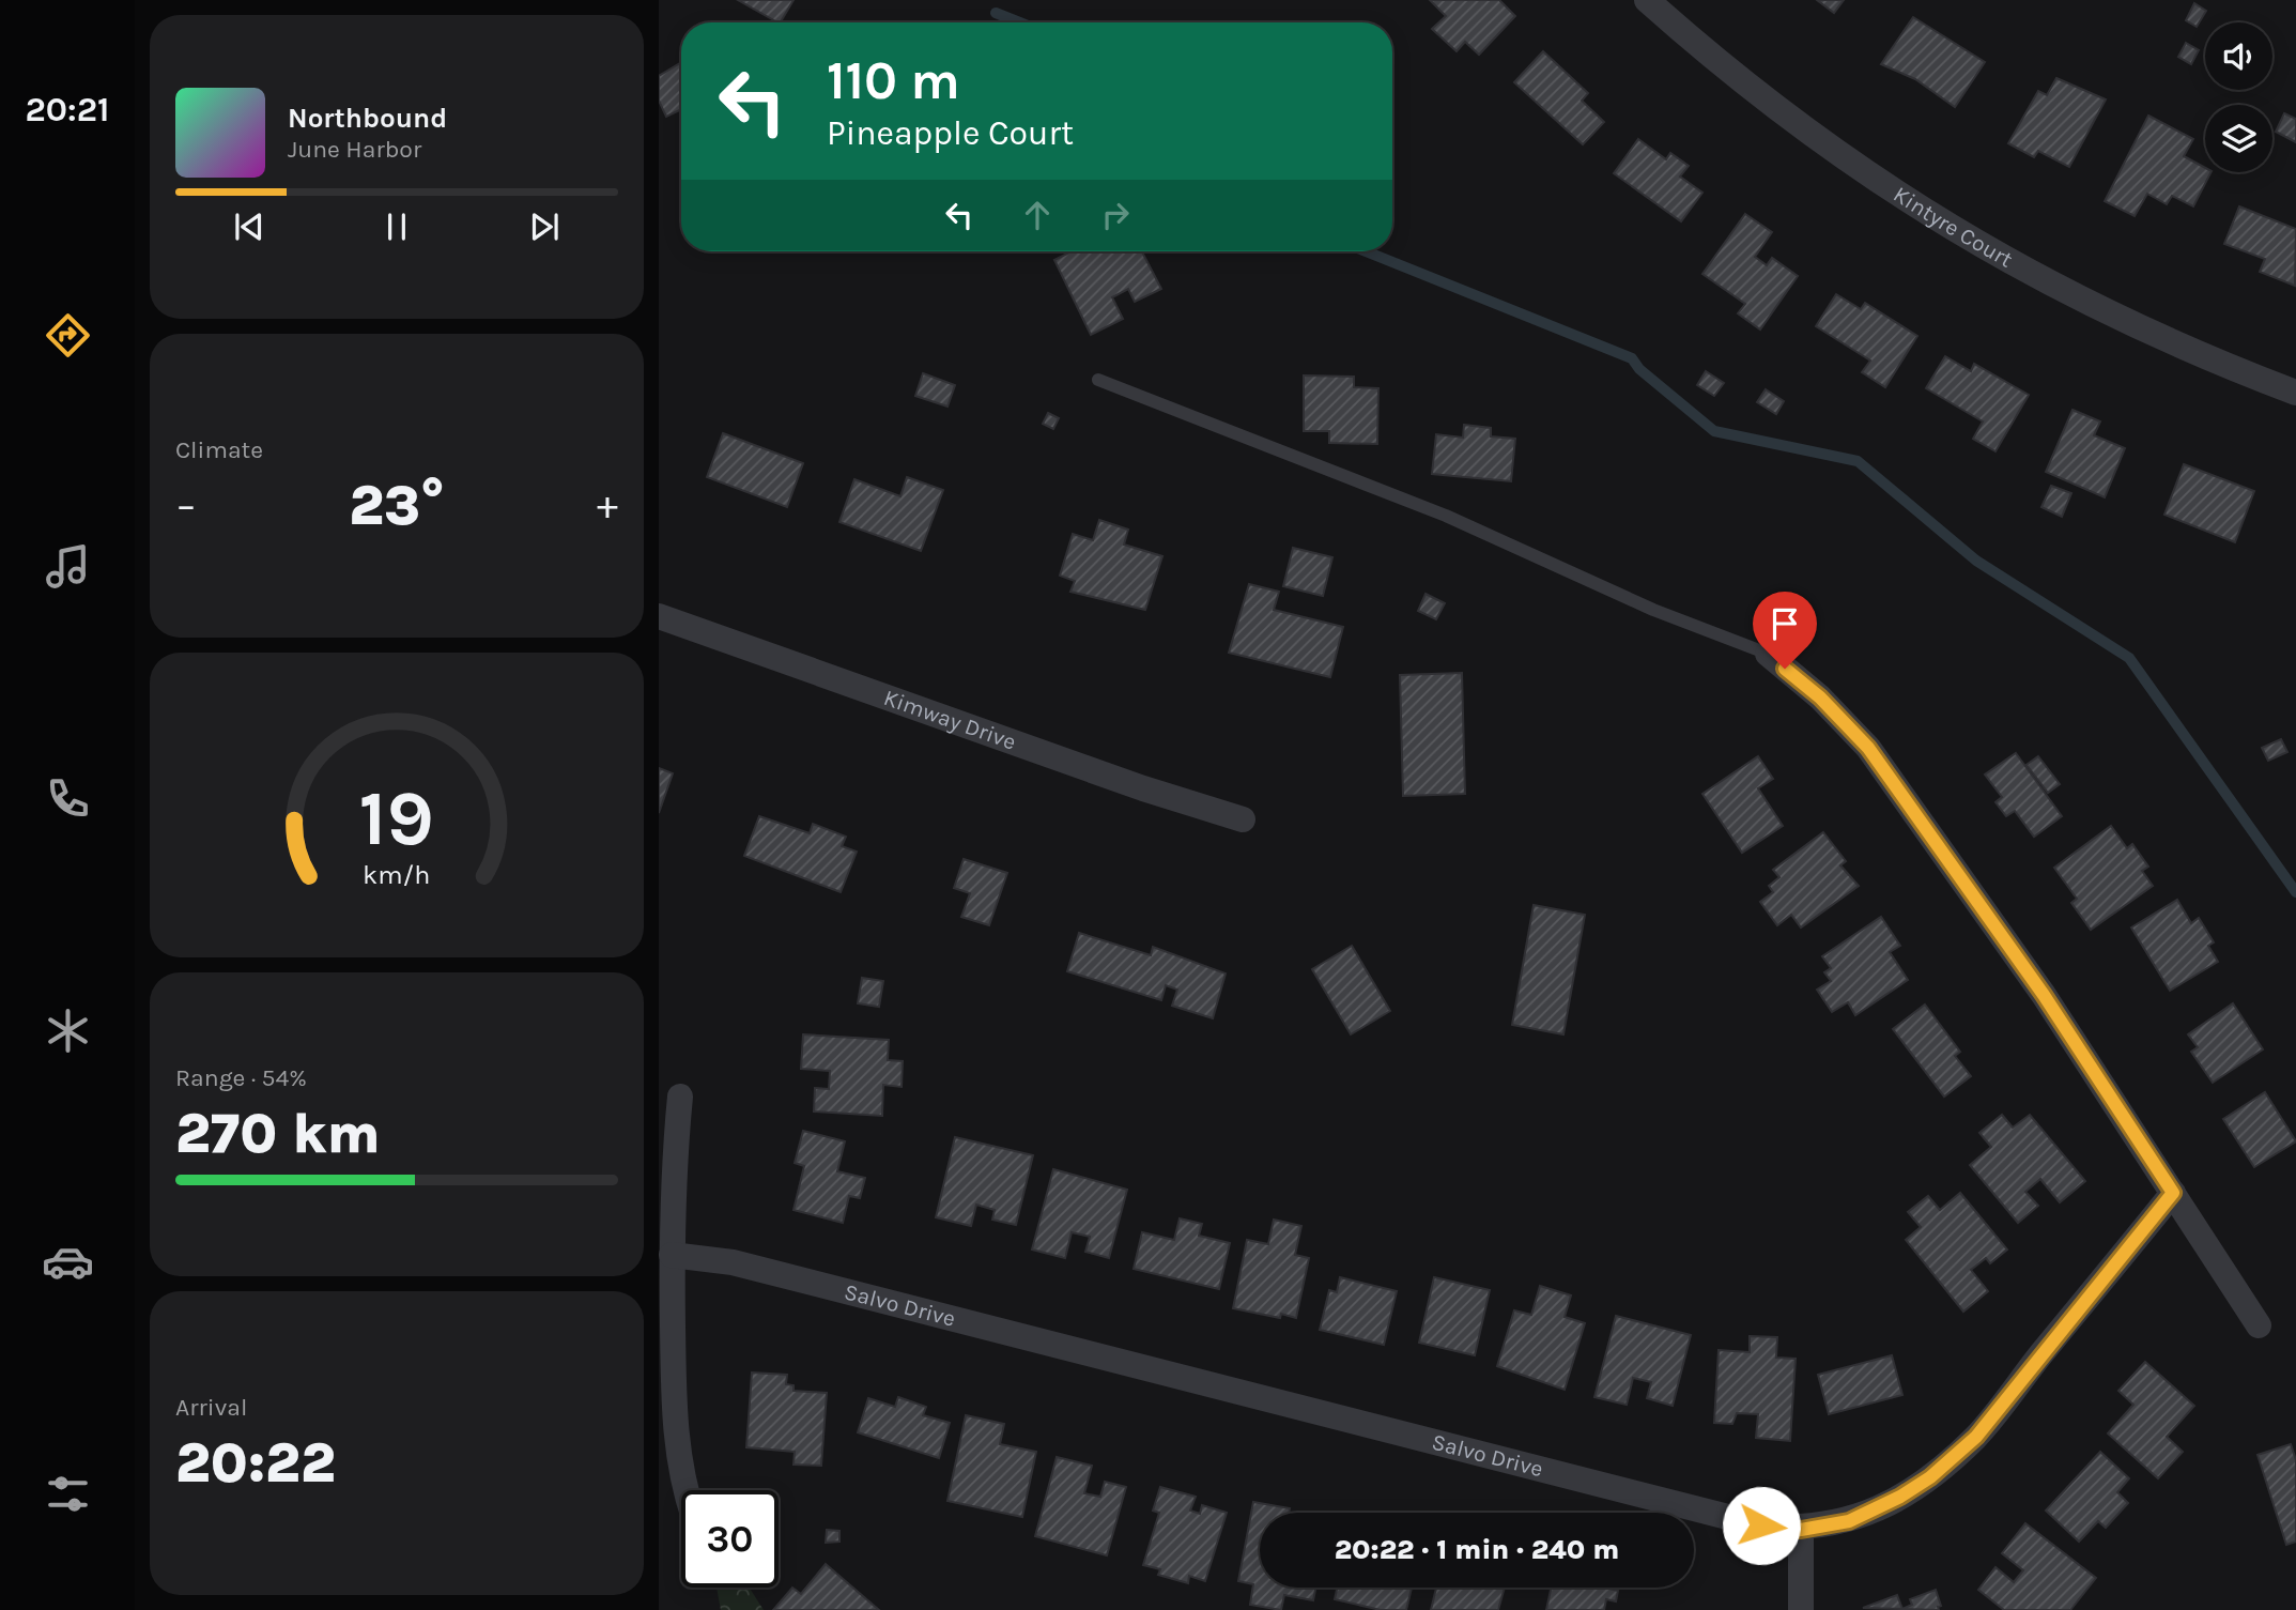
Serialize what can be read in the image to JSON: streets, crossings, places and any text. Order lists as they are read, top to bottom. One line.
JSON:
{"streets":{"street":["Kintyre Court","Kimway Drive","Salvo Drive"]},"page":{"tabs":"20:21","turn":["110 m","Pineapple Court"],"song":["Northbound","June Harbor"],"tile":["Climate",["Range · 54%","270 km"],["Arrival","20:22"]],"heat":["−","23°","+"],"limit":"30","trip":"20:22 · 1 min · 240 m","gauge":["19","km/h"]}}
